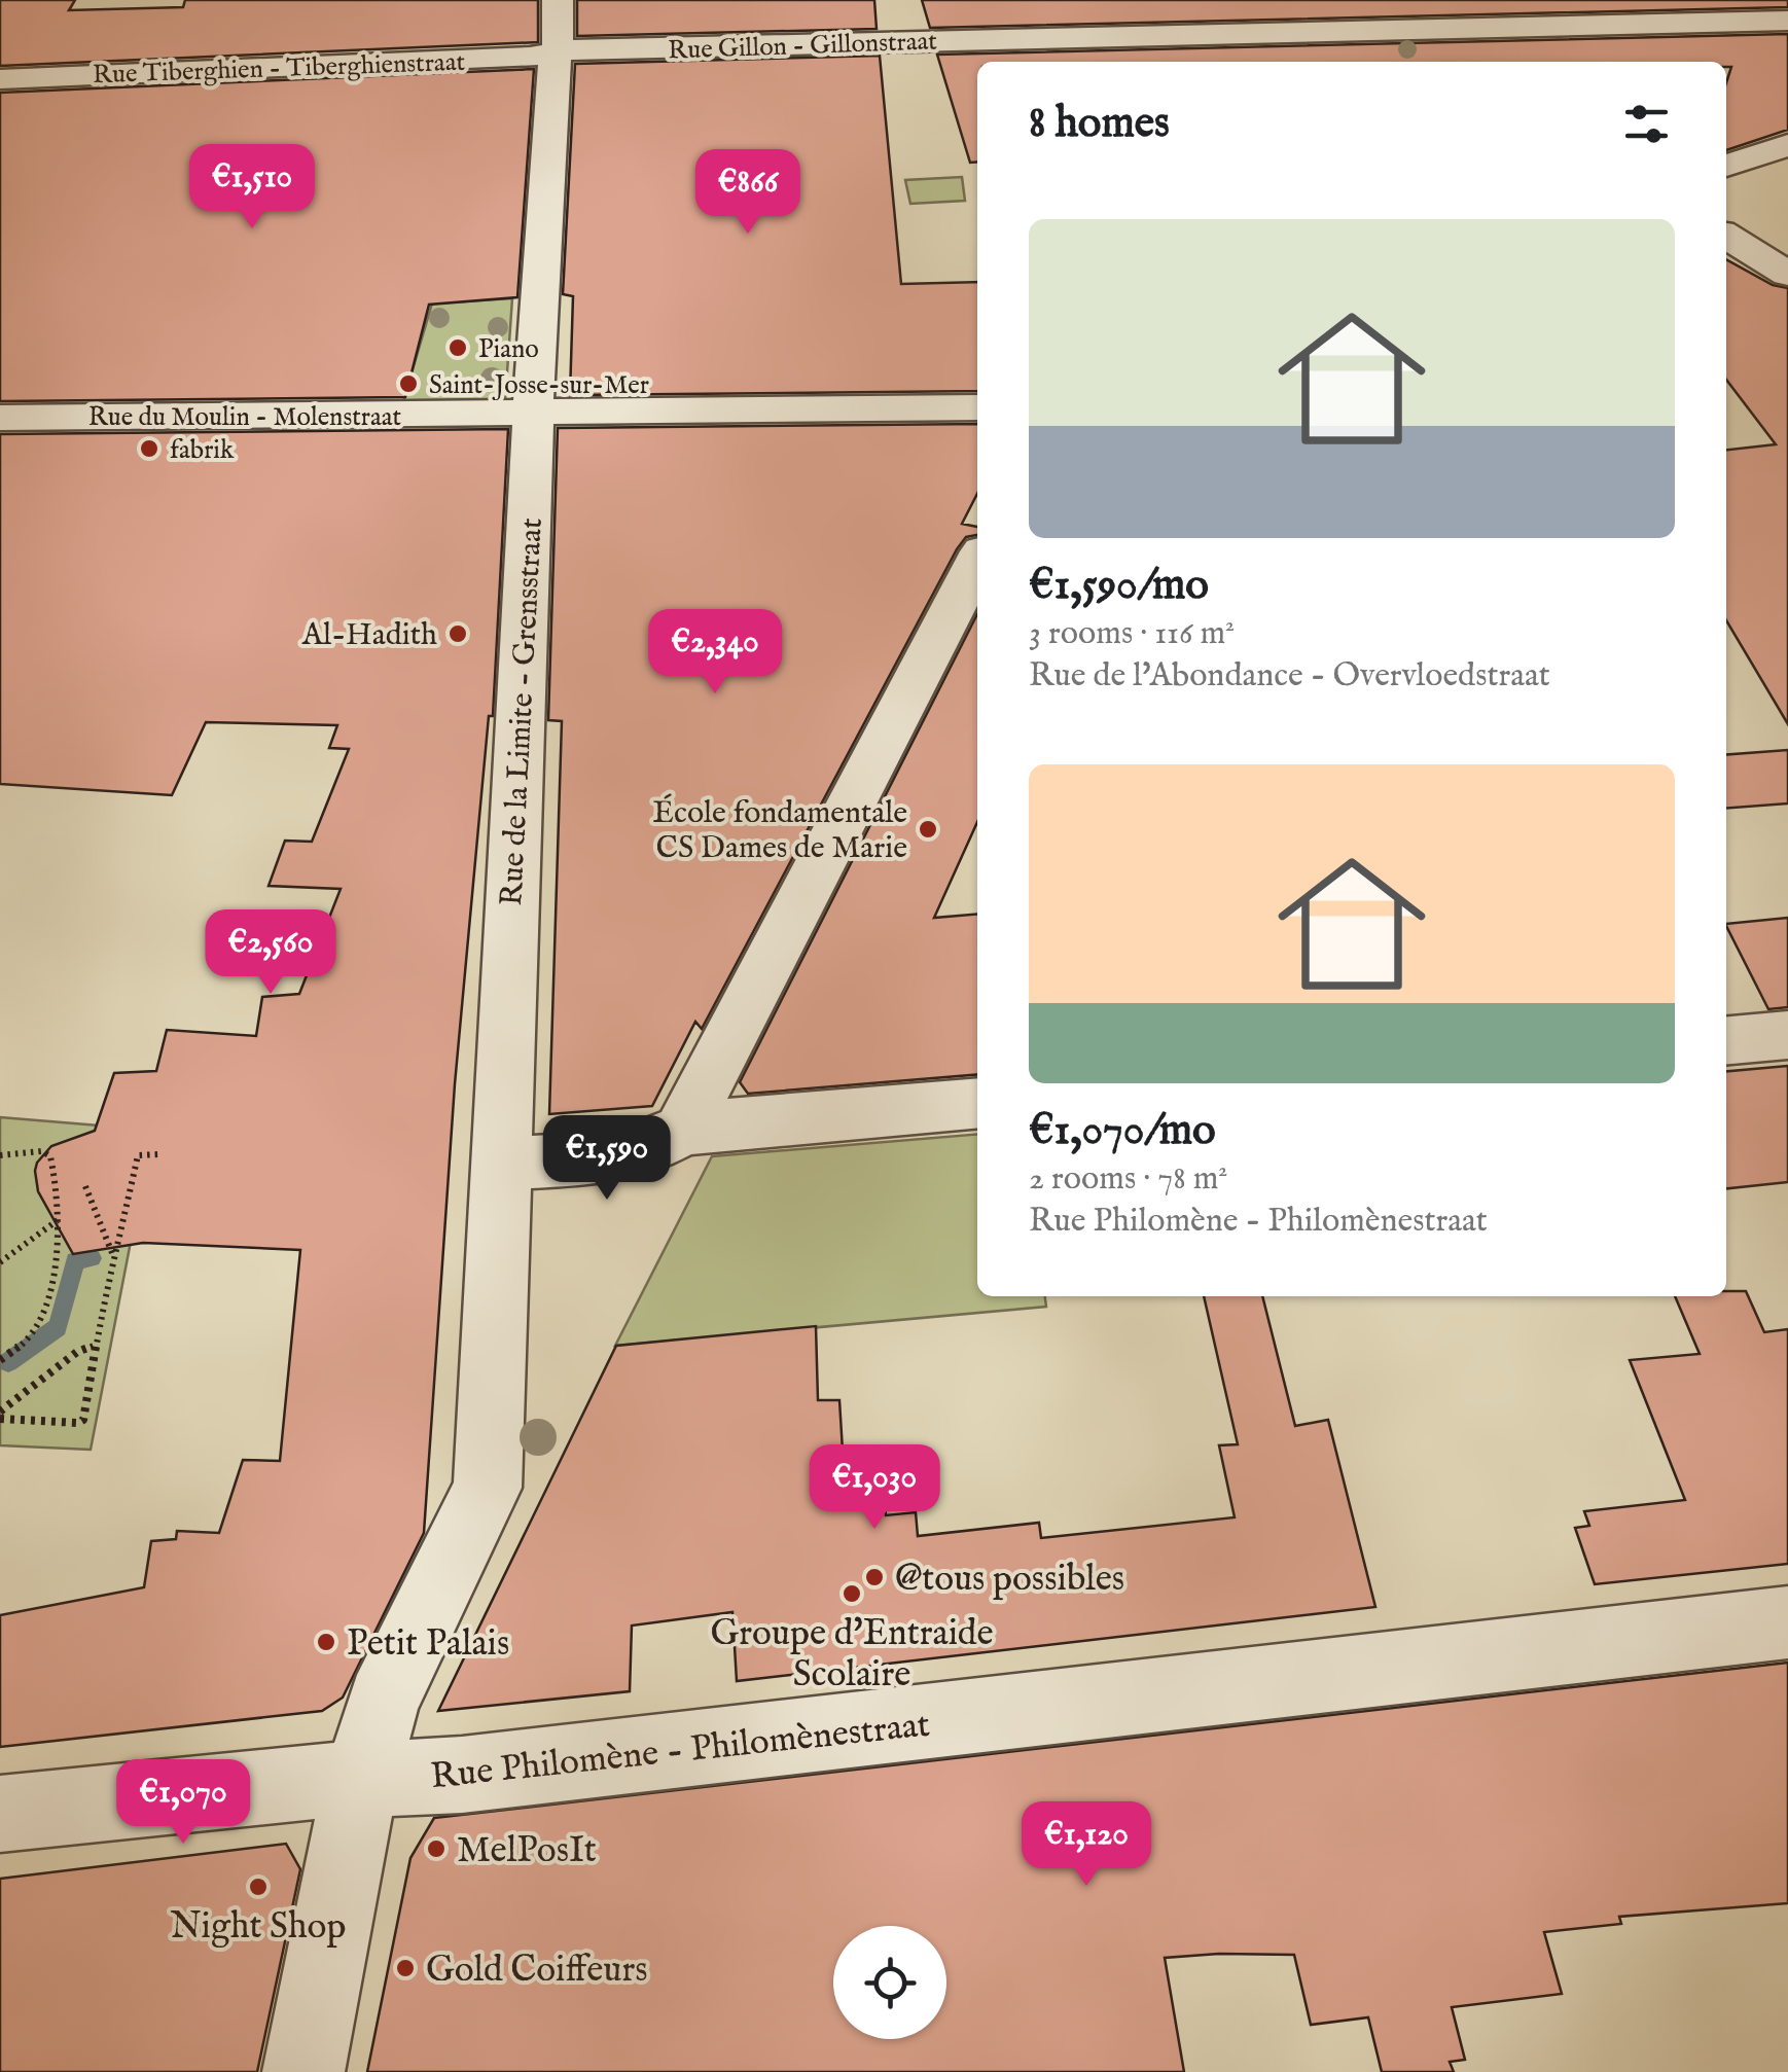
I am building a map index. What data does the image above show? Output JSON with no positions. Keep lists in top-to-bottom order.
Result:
{
  "streets": {
    "street": [
      "Rue Gillon - Gillonstraat",
      "Rue Tiberghien - Tiberghienstraat",
      "Rue du Moulin - Molenstraat",
      "Rue de la Limite - Grensstraat",
      "Rue Philomène - Philomènestraat"
    ]
  },
  "crossings": [
    ["Rue Gillon - Gillonstraat", "Rue Tiberghien - Tiberghienstraat"],
    ["Rue Gillon - Gillonstraat", "Rue de la Limite - Grensstraat"],
    ["Rue Tiberghien - Tiberghienstraat", "Rue de la Limite - Grensstraat"],
    ["Rue du Moulin - Molenstraat", "Rue de la Limite - Grensstraat"],
    ["Rue de la Limite - Grensstraat", "Rue Philomène - Philomènestraat"]
  ],
  "places": [
    "Piano",
    "Saint-Josse-sur-Mer",
    "fabrik",
    "Al-Hadith",
    "École fondamentale CS Dames de Marie",
    "@tous possibles",
    "Groupe d'Entraide Scolaire",
    "Petit Palais",
    "MelPosIt",
    "Night Shop",
    "Gold Coiffeurs"
  ],
  "page": {
    "heading": "8 homes",
    "price": [
      "€1,510",
      "€866",
      "€2,340",
      "€2,560",
      "€1,590",
      "€1,030",
      "€1,070",
      "€1,120"
    ],
    "list": [
      {
        "name": "€1,590/mo",
        "note": "3 rooms · 116 m² · Rue de l'Abondance - Overvloedstraat"
      },
      {
        "name": "€1,070/mo",
        "note": "2 rooms · 78 m² · Rue Philomène - Philomènestraat"
      }
    ]
  }
}
